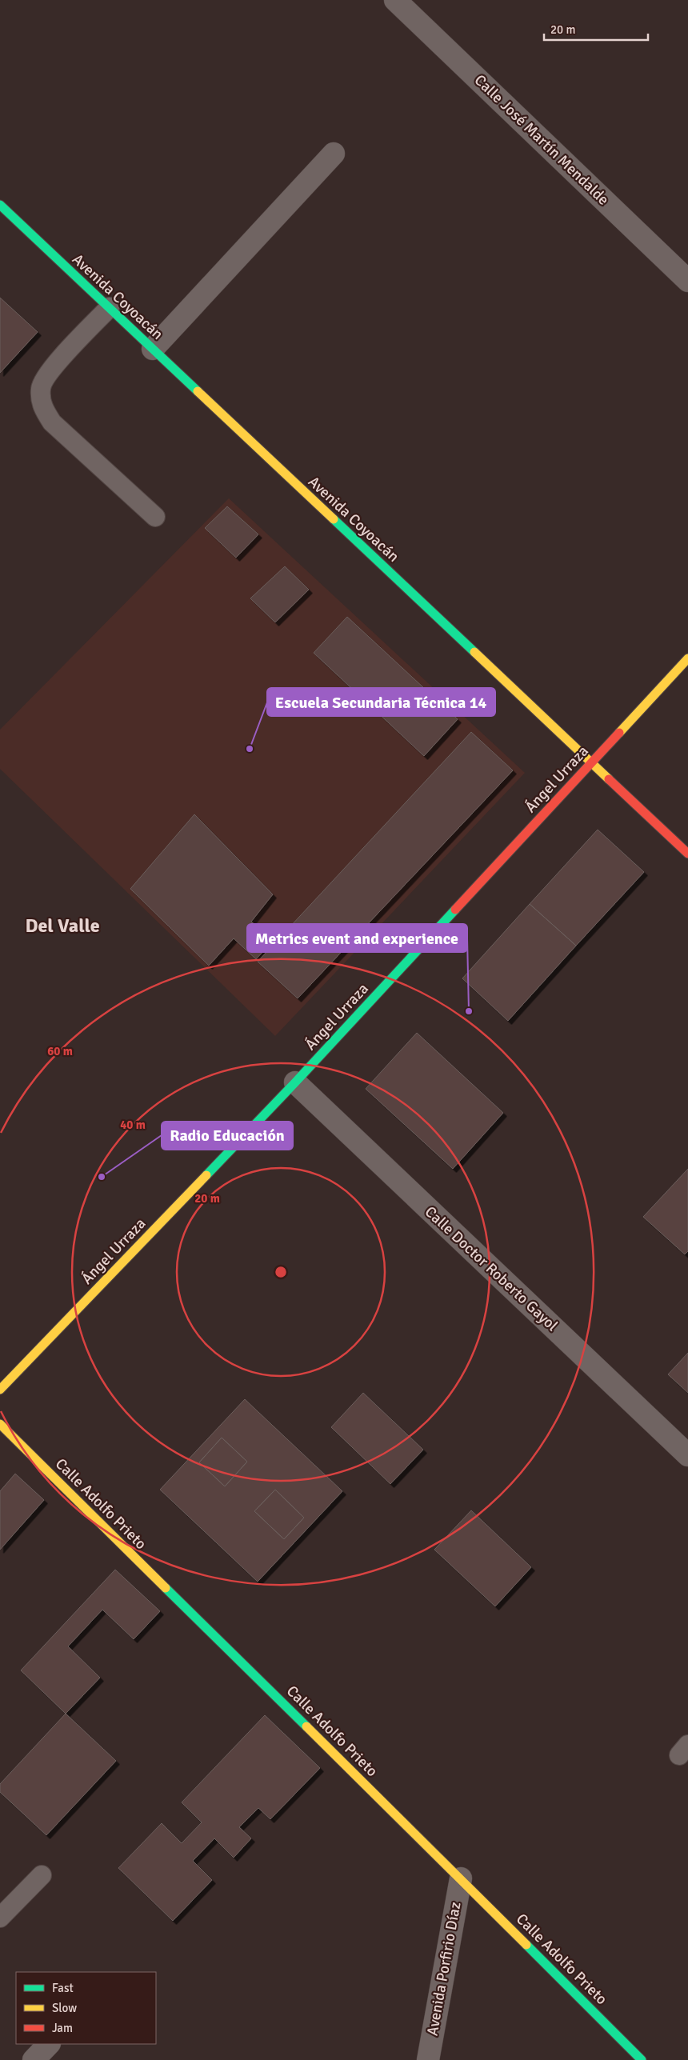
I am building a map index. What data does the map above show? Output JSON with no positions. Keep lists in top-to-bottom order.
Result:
{
  "streets": {
    "main road": ["Avenida Coyoacán", "Ángel Urraza", "Calle Adolfo Prieto"],
    "street": ["Calle José Martín Mendalde", "Calle Doctor Roberto Gayol", "Avenida Porfirio Díaz"]
  },
  "crossings": [
    ["Avenida Coyoacán", "Ángel Urraza"],
    ["Ángel Urraza", "Calle Doctor Roberto Gayol"],
    ["Calle Adolfo Prieto", "Avenida Porfirio Díaz"]
  ],
  "districts": ["Del Valle"],
  "places": ["Escuela Secundaria Técnica 14", "Metrics event and experience", "Radio Educación"],
  "legend": ["Fast", "Slow", "Jam"],
  "scale_bar": "20 m",
  "rings": ["60 m", "40 m", "20 m"]
}
